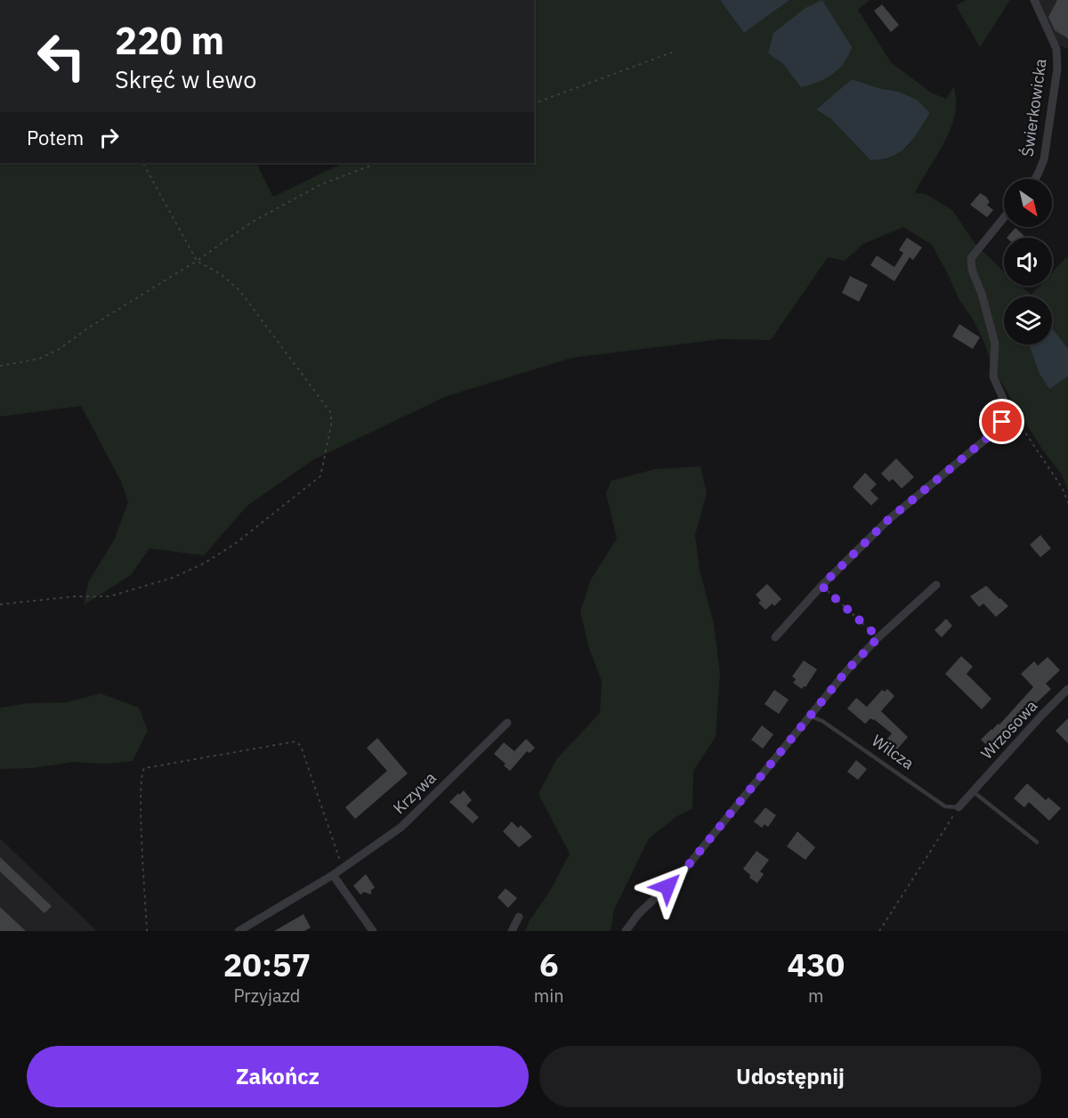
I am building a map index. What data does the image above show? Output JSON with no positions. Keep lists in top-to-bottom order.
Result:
{
  "streets": {
    "street": ["Świerkowicka", "Wrzosowa", "Krzywa"],
    "lane": ["Wilcza"]
  },
  "crossings": [
    ["Wrzosowa", "Wilcza"]
  ],
  "north": "bottom right",
  "page": {
    "turn": ["220 m", "Skręć w lewo"],
    "then": "Potem",
    "eta": [
      "20:57",
      "Przyjazd",
      "6",
      "min",
      "430",
      "m"
    ],
    "buttons": ["Zakończ", "Udostępnij"]
  }
}
